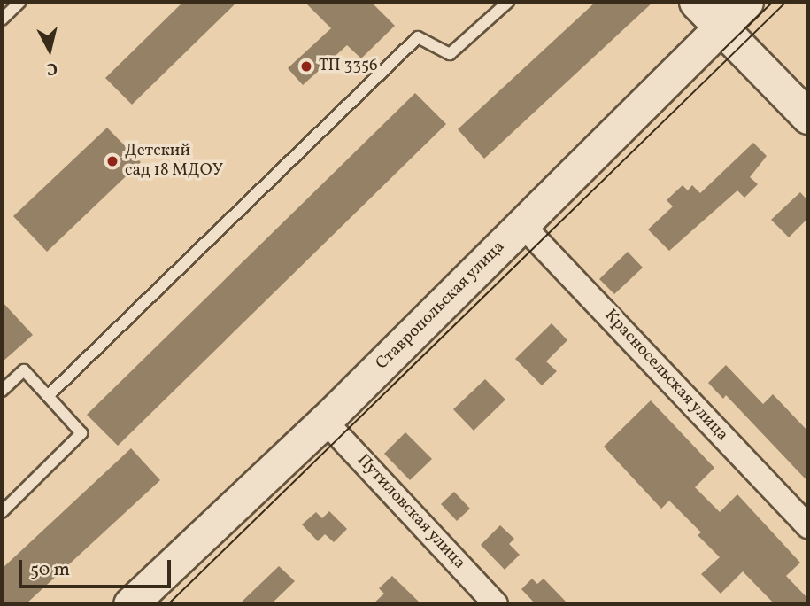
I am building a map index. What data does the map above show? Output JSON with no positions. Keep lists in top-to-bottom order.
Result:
{
  "streets": {
    "street": ["Ставропольская улица", "Красносельская улица", "Путиловская улица"]
  },
  "crossings": [
    ["Ставропольская улица", "Красносельская улица"],
    ["Ставропольская улица", "Путиловская улица"]
  ],
  "places": ["ТП 3356", "Детский сад 18 МДОУ"],
  "scale_bar": "50 m",
  "north": "bottom"
}
